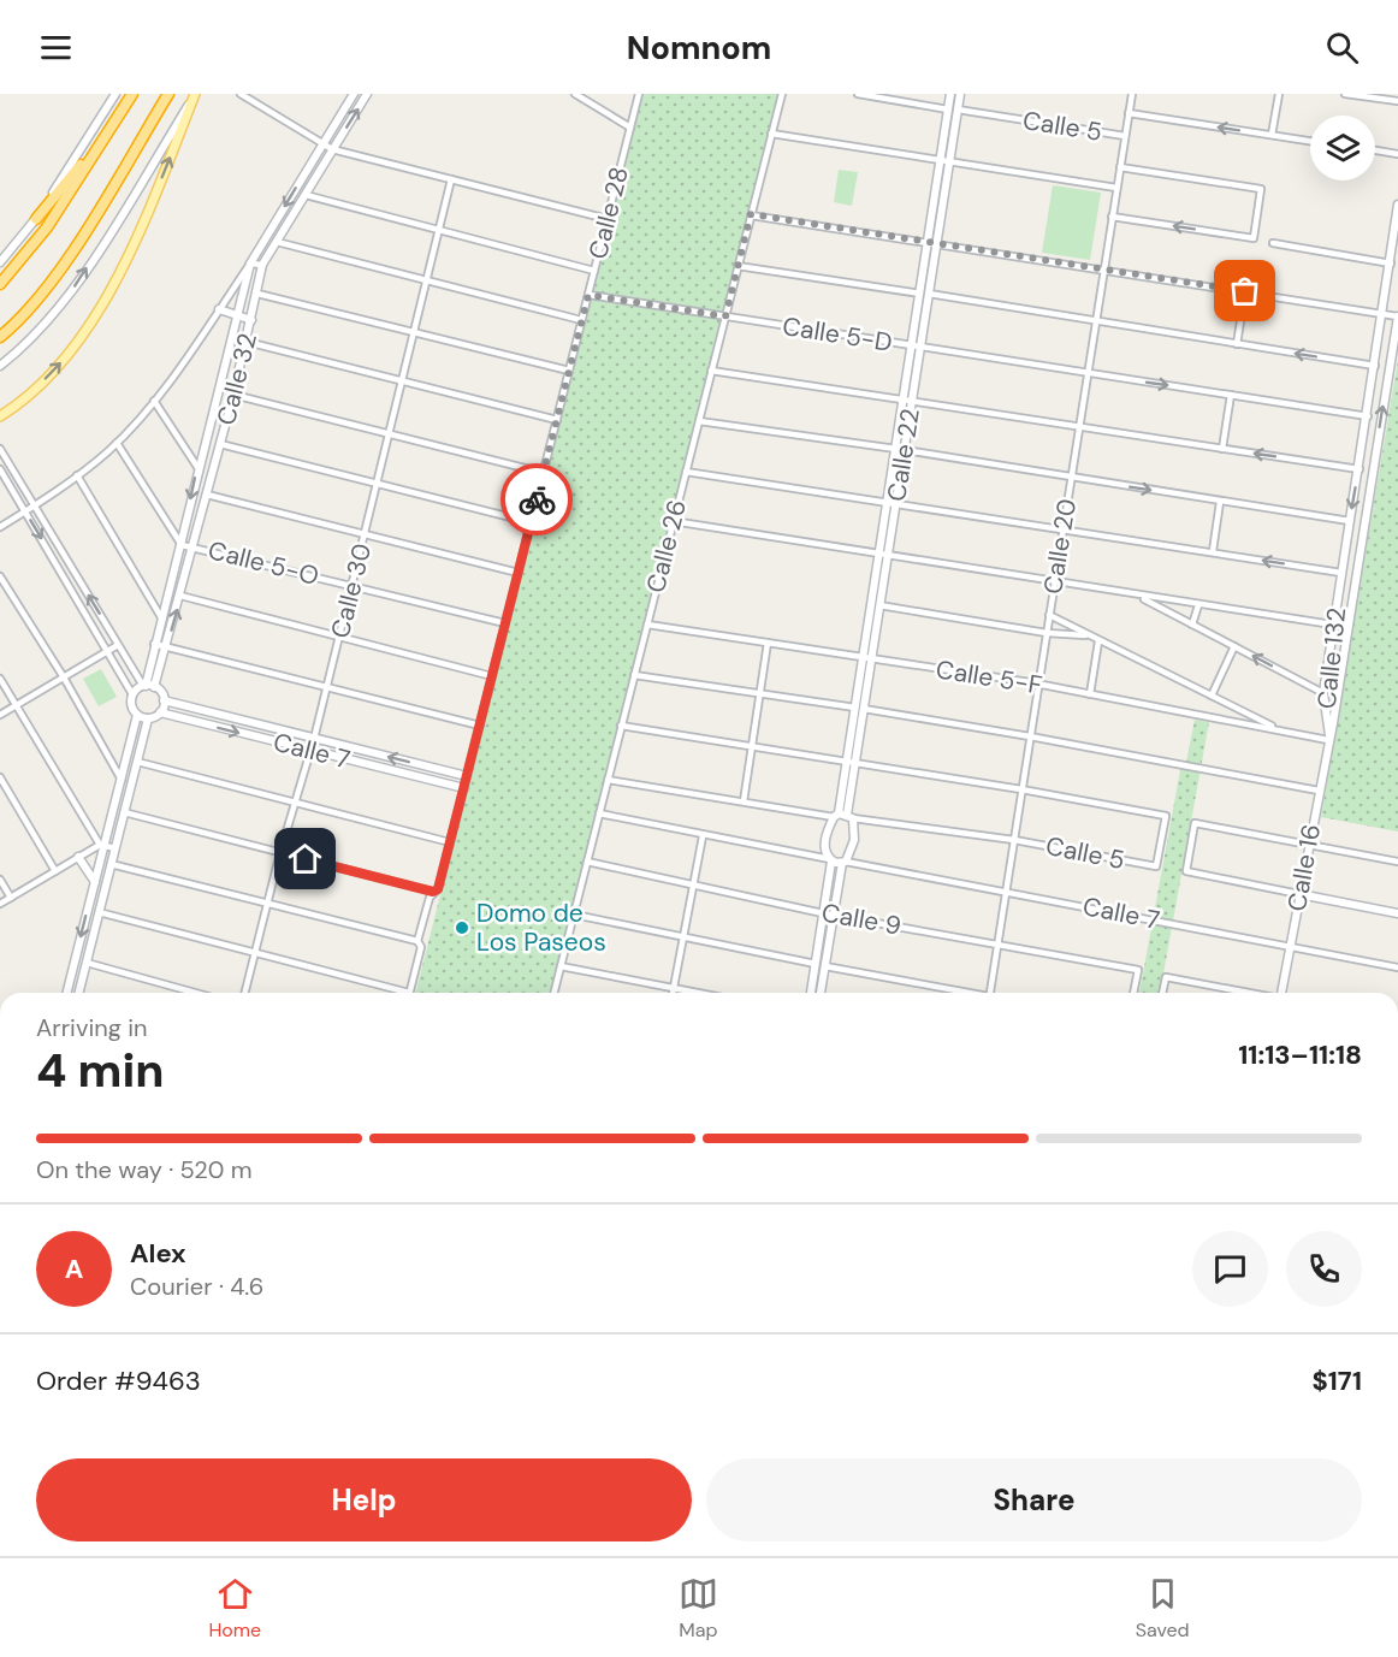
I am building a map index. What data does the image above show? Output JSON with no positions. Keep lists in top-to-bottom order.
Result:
{
  "streets": {
    "street": [
      "Calle 5",
      "Calle 28",
      "Calle 5-D",
      "Calle 32",
      "Calle 22",
      "Calle 26",
      "Calle 20",
      "Calle 5-O",
      "Calle 30",
      "Calle 132",
      "Calle 5-F",
      "Calle 7",
      "Calle 16",
      "Calle 9"
    ]
  },
  "crossings": [
    ["Calle 5", "Calle 22"],
    ["Calle 5", "Calle 26"],
    ["Calle 5", "Calle 20"],
    ["Calle 28", "Calle 5-D"],
    ["Calle 28", "Calle 5-O"],
    ["Calle 28", "Calle 7"],
    ["Calle 5-D", "Calle 22"],
    ["Calle 5-D", "Calle 26"],
    ["Calle 5-D", "Calle 20"],
    ["Calle 5-D", "Calle 132"],
    ["Calle 32", "Calle 5-O"],
    ["Calle 32", "Calle 7"],
    ["Calle 22", "Calle 5-F"],
    ["Calle 26", "Calle 5-F"],
    ["Calle 26", "Calle 9"],
    ["Calle 20", "Calle 5-F"],
    ["Calle 20", "Calle 7"],
    ["Calle 20", "Calle 9"],
    ["Calle 5-O", "Calle 30"],
    ["Calle 30", "Calle 7"],
    ["Calle 132", "Calle 5-F"],
    ["Calle 132", "Calle 16"],
    ["Calle 5-F", "Calle 16"],
    ["Calle 7", "Calle 16"]
  ],
  "places": ["Domo de Los Paseos"],
  "page": {
    "header": "Nomnom",
    "heading": ["4 min", "Arriving in", "11:13–11:18"],
    "panel": [
      "Alex",
      "Courier · 4.6",
      "Order #9463",
      "$171"
    ],
    "bar": "On the way · 520 m",
    "round": "A",
    "buttons": ["Help", "Share"],
    "tabs": ["Home", "Map", "Saved"]
  }
}
